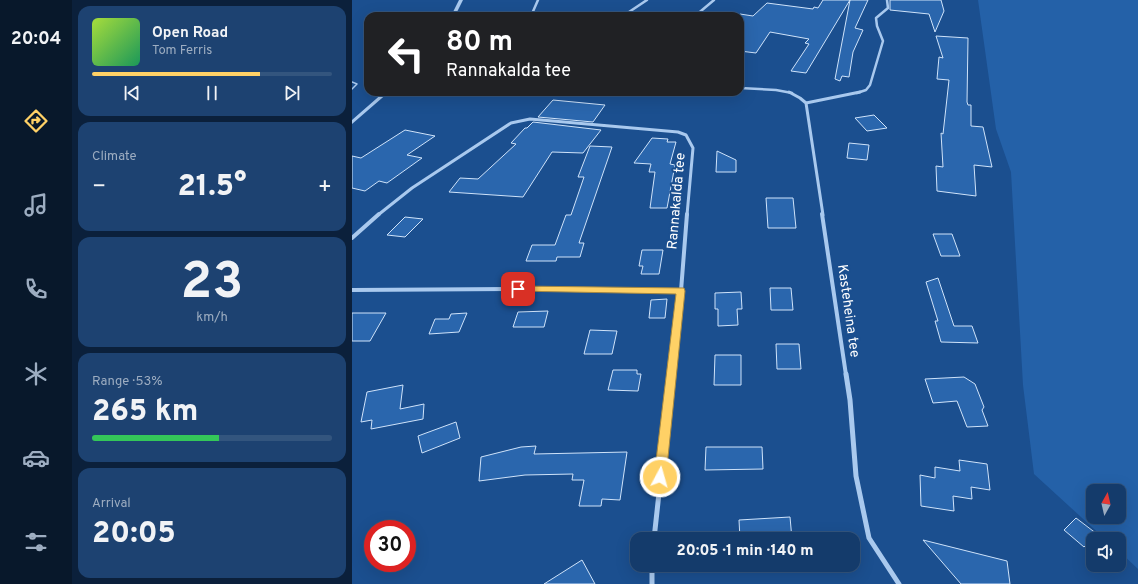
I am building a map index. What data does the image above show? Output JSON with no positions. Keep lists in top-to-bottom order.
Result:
{
  "streets": {
    "street": ["Rannakalda tee", "Kasteheina tee"]
  },
  "north": "top",
  "page": {
    "tabs": "20:04",
    "turn": ["80 m", "Rannakalda tee"],
    "song": ["Open Road", "Tom Ferris"],
    "tile": [
      "Climate",
      ["23", "km/h"],
      ["Range · 53%", "265 km"],
      ["Arrival", "20:05"]
    ],
    "heat": ["−", "21.5°", "+"],
    "limit": "30",
    "trip": "20:05 · 1 min · 140 m"
  }
}
